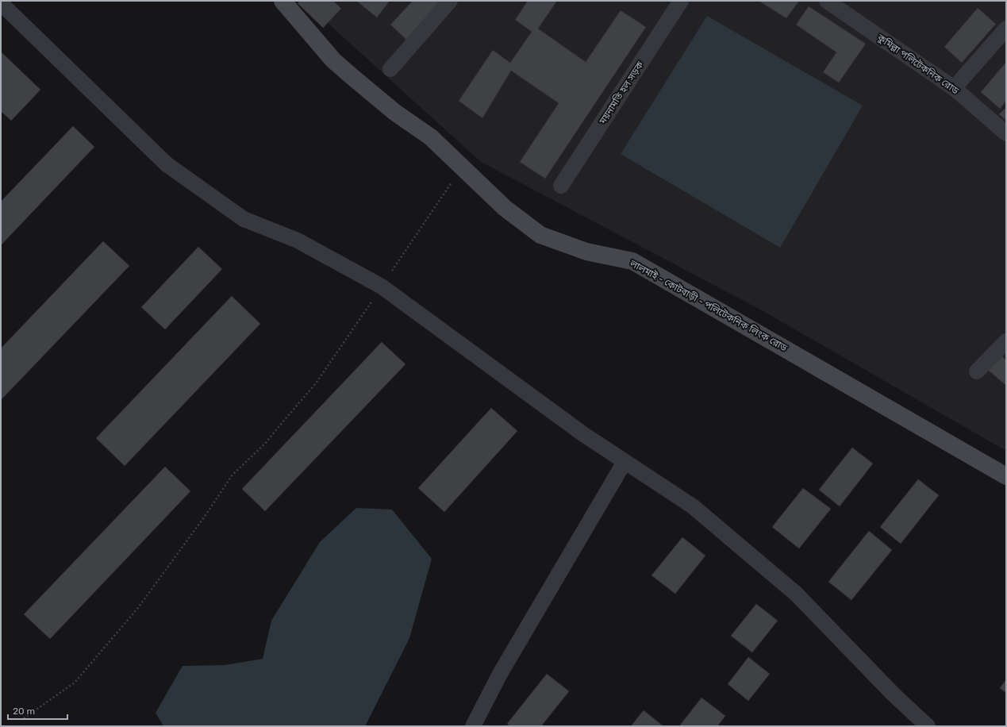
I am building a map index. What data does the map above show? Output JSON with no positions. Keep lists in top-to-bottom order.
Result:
{
  "streets": {
    "main road": ["লালমাই - কোটবাড়ী - পলিটেকনিক লিংক রোড"],
    "street": ["কুমিল্লা পলিটেকনিক রোড", "ময়নামতি হল সড়ক"]
  },
  "scale_bar": "20 m"
}
